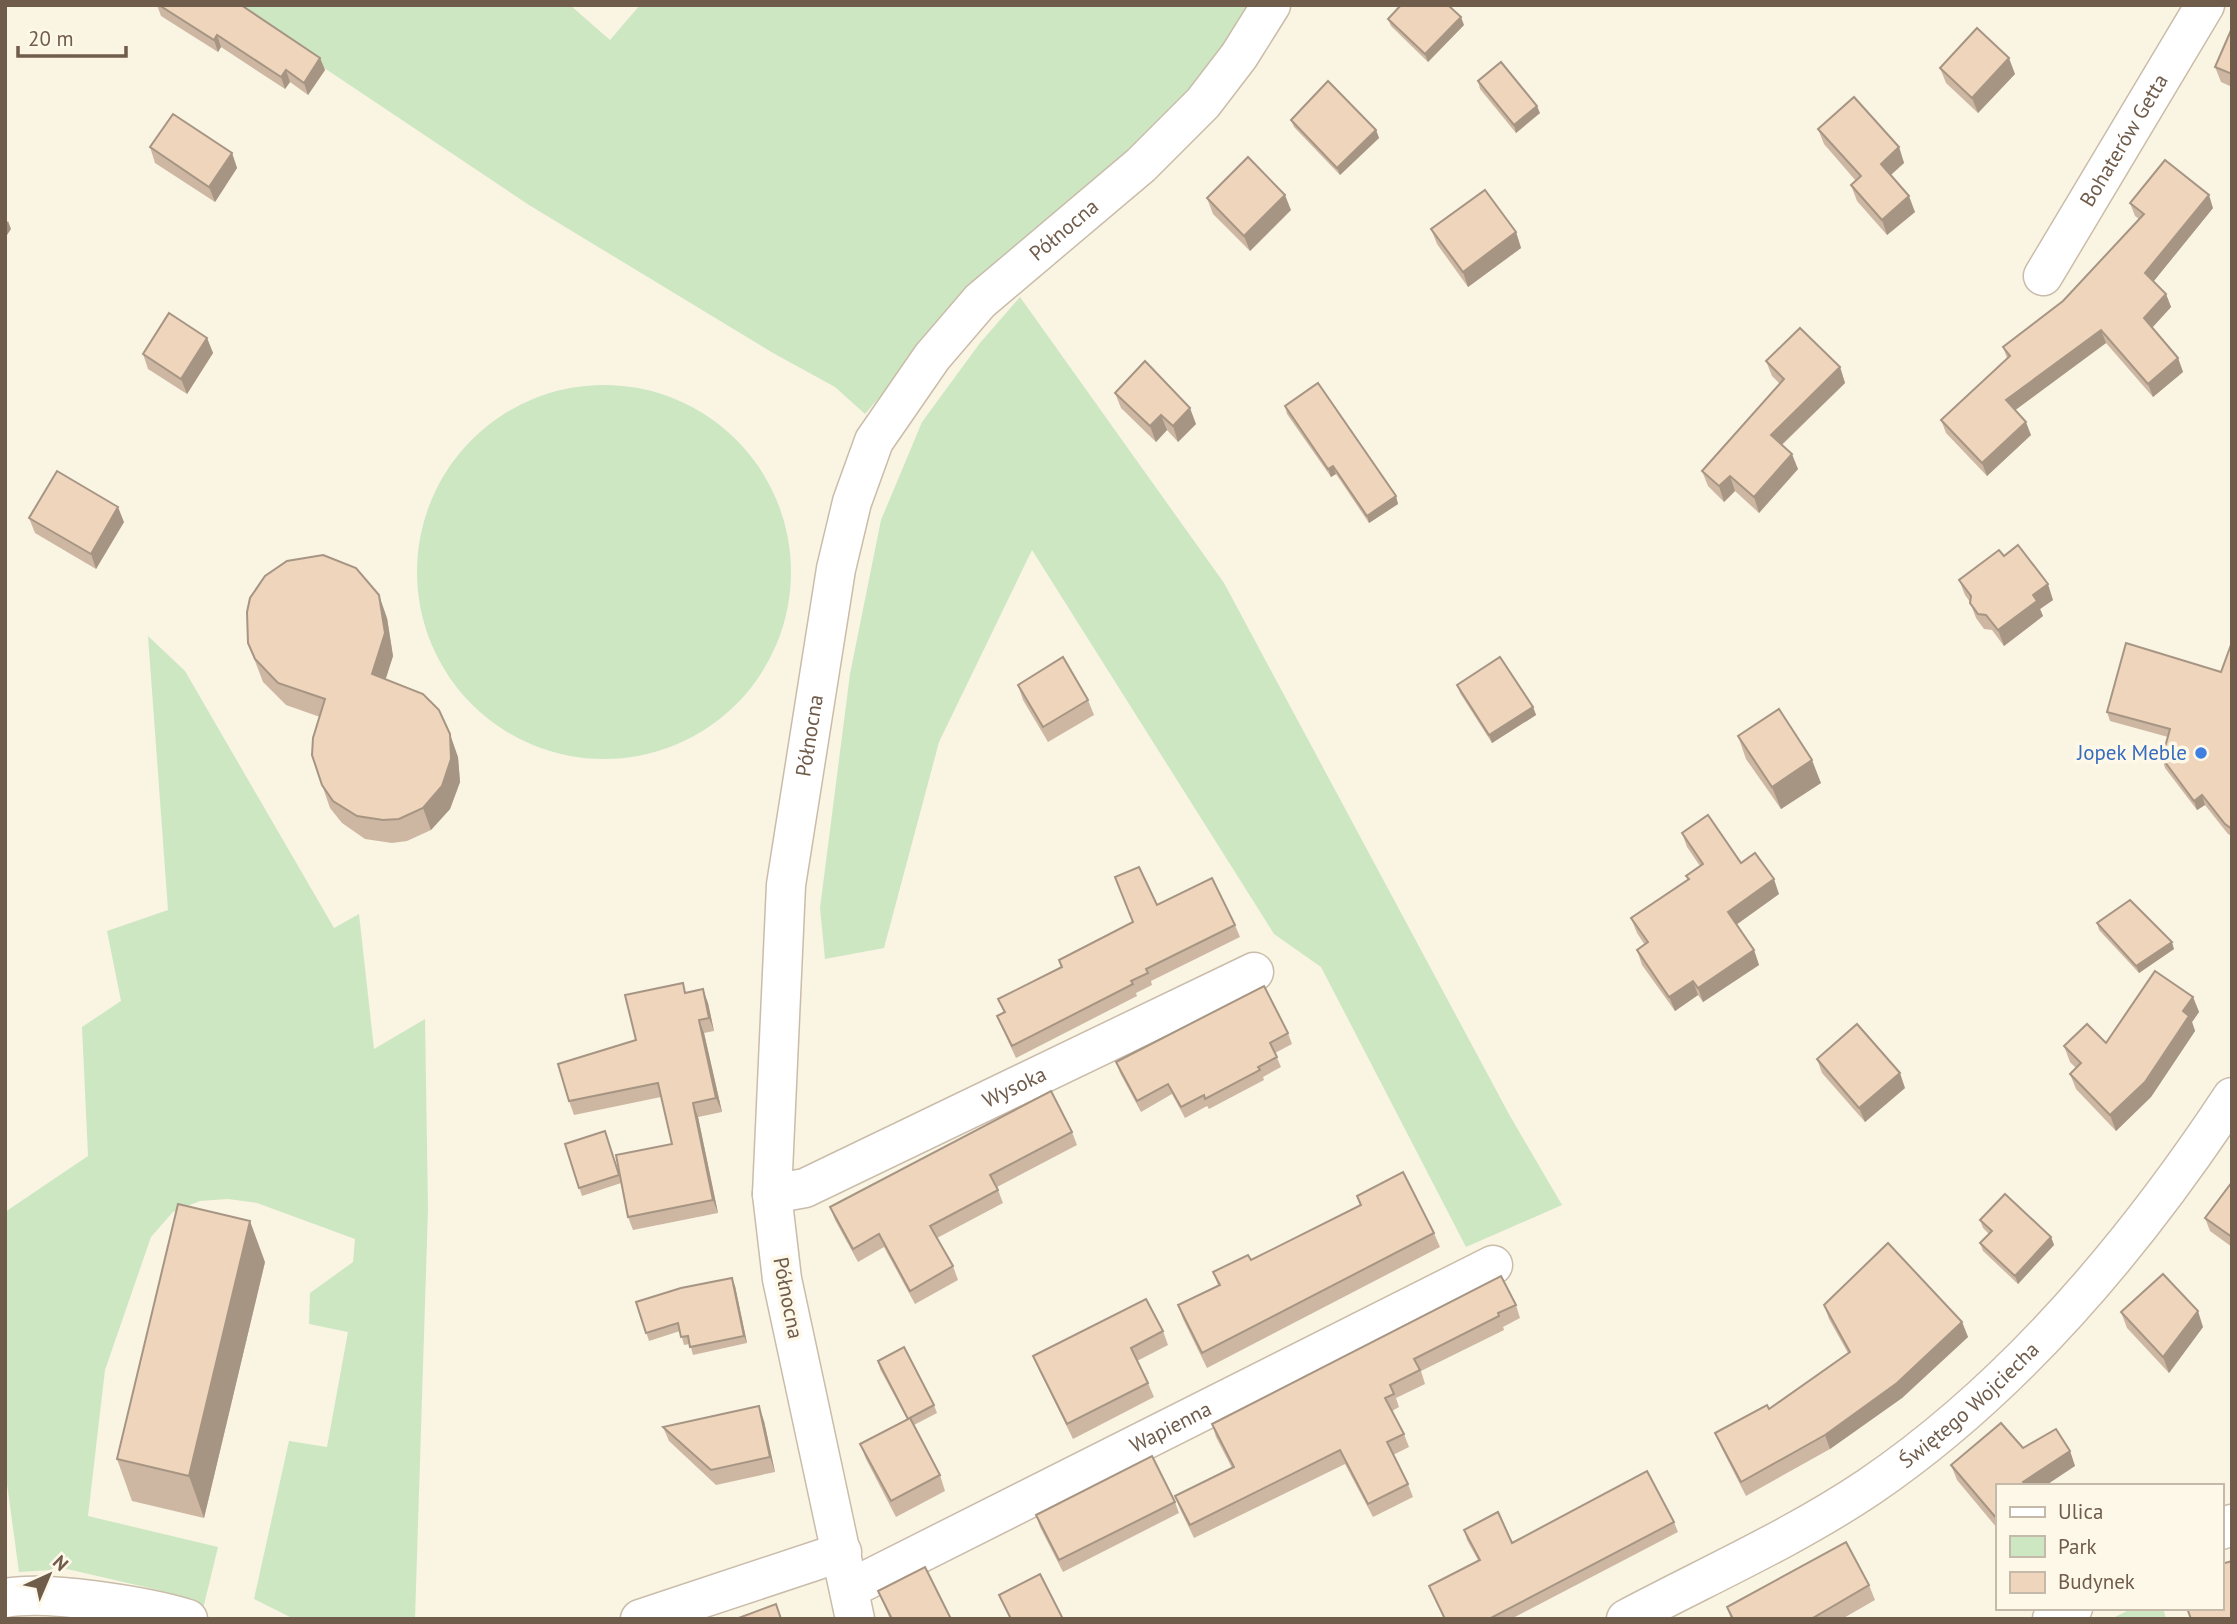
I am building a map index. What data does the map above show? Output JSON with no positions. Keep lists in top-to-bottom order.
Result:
{
  "streets": {
    "street": [
      "Bohaterów Getta",
      "Północna",
      "Wysoka",
      "Świętego Wojciecha",
      "Wapienna"
    ]
  },
  "crossings": [
    ["Północna", "Wysoka"],
    ["Północna", "Wapienna"]
  ],
  "places": ["Jopek Meble"],
  "legend": ["Ulica", "Park", "Budynek"],
  "scale_bar": "20 m",
  "north": "top right"
}
